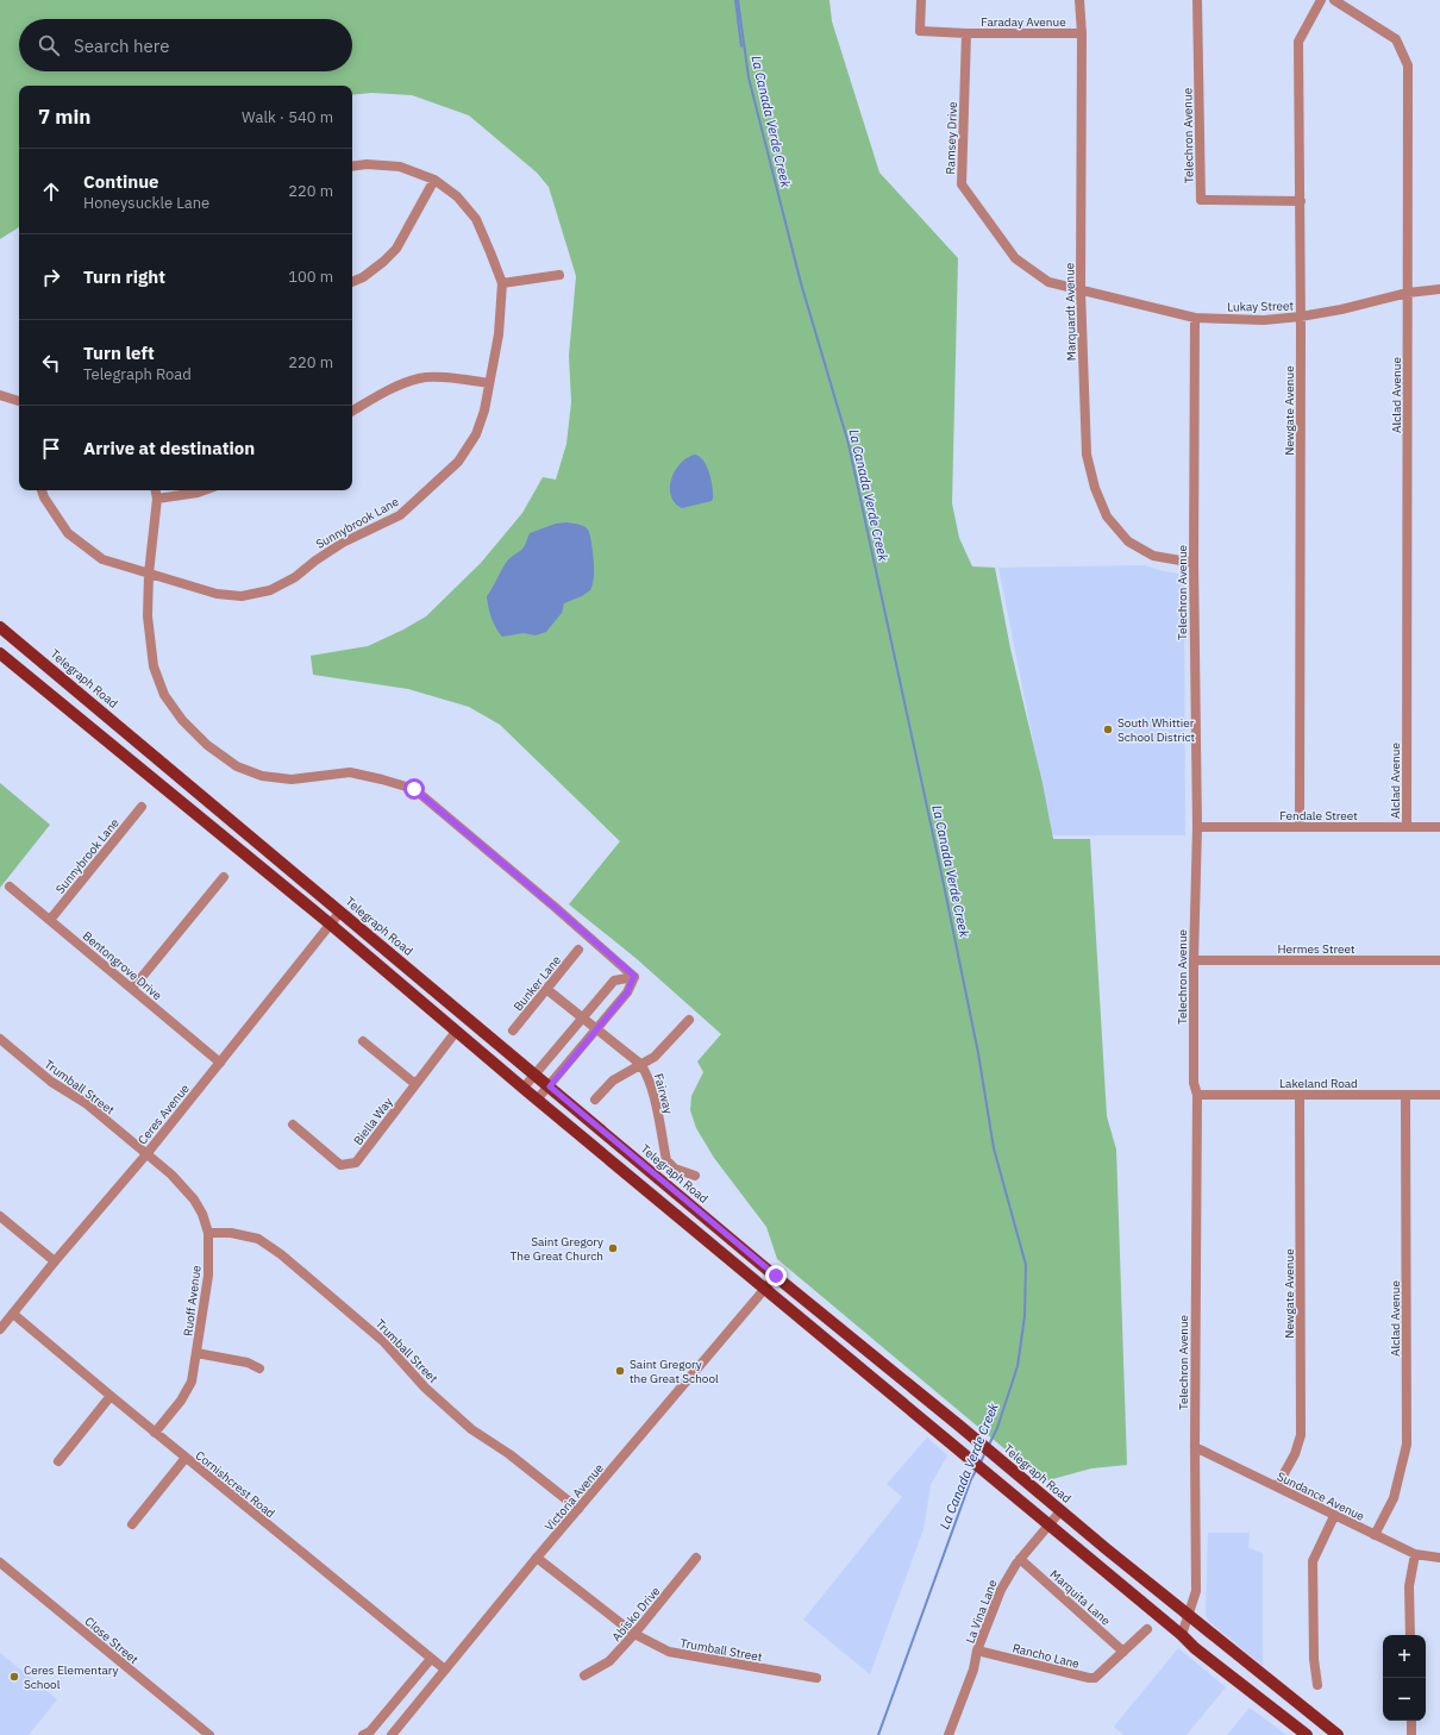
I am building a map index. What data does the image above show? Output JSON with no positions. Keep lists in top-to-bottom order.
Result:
{
  "streets": {
    "main road": ["Telegraph Road"],
    "street": [
      "Faraday Avenue",
      "Telechron Avenue",
      "Ramsey Drive",
      "Lukay Street",
      "Marquardt Avenue",
      "Alclad Avenue",
      "Newgate Avenue",
      "Sunnybrook Lane",
      "Fendale Street",
      "Hermes Street",
      "Bentongrove Drive",
      "Bunker Lane",
      "Lakeland Road",
      "Trumball Street",
      "Fairway",
      "Ceres Avenue",
      "Biella Way",
      "Ruoff Avenue",
      "Cornishcrest Road",
      "Sundance Avenue",
      "Victoria Avenue",
      "Marquita Lane",
      "La Vina Lane",
      "Abisko Drive",
      "Close Street",
      "Rancho Lane"
    ]
  },
  "crossings": [
    ["Faraday Avenue", "Ramsey Drive"],
    ["Faraday Avenue", "Marquardt Avenue"],
    ["Telechron Avenue", "Lukay Street"],
    ["Telechron Avenue", "Marquardt Avenue"],
    ["Telechron Avenue", "Newgate Avenue"],
    ["Telechron Avenue", "Telegraph Road"],
    ["Telechron Avenue", "Fendale Street"],
    ["Telechron Avenue", "Hermes Street"],
    ["Telechron Avenue", "Lakeland Road"],
    ["Telechron Avenue", "Sundance Avenue"],
    ["Ramsey Drive", "Lukay Street"],
    ["Ramsey Drive", "Marquardt Avenue"],
    ["Lukay Street", "Marquardt Avenue"],
    ["Lukay Street", "Alclad Avenue"],
    ["Lukay Street", "Newgate Avenue"],
    ["Alclad Avenue", "Fendale Street"],
    ["Alclad Avenue", "Lakeland Road"],
    ["Alclad Avenue", "Sundance Avenue"],
    ["Newgate Avenue", "Fendale Street"],
    ["Newgate Avenue", "Lakeland Road"],
    ["Newgate Avenue", "Sundance Avenue"],
    ["Sunnybrook Lane", "Bentongrove Drive"],
    ["Telegraph Road", "Ceres Avenue"],
    ["Telegraph Road", "Victoria Avenue"],
    ["Telegraph Road", "La Vina Lane"],
    ["Bentongrove Drive", "Ceres Avenue"],
    ["Bunker Lane", "Fairway"],
    ["Trumball Street", "Ceres Avenue"],
    ["Trumball Street", "Ruoff Avenue"],
    ["Trumball Street", "Victoria Avenue"],
    ["Trumball Street", "Abisko Drive"],
    ["Ceres Avenue", "Ruoff Avenue"],
    ["Ceres Avenue", "Cornishcrest Road"],
    ["Ruoff Avenue", "Cornishcrest Road"],
    ["Cornishcrest Road", "Victoria Avenue"],
    ["Marquita Lane", "La Vina Lane"],
    ["Marquita Lane", "Rancho Lane"],
    ["La Vina Lane", "Rancho Lane"]
  ],
  "water": ["La Canada Verde Creek"],
  "places": [
    "South Whittier School District",
    "Saint Gregory The Great Church",
    "Saint Gregory the Great School",
    "Ceres Elementary School"
  ],
  "page": {
    "search": "Search here",
    "heading": ["7 min", "Walk · 540 m"],
    "list": [
      ["Continue", "Honeysuckle Lane", "220 m"],
      ["Turn right", "100 m"],
      ["Turn left", "Telegraph Road", "220 m"],
      "Arrive at destination"
    ],
    "map_buttons": ["+", "−"]
  }
}
